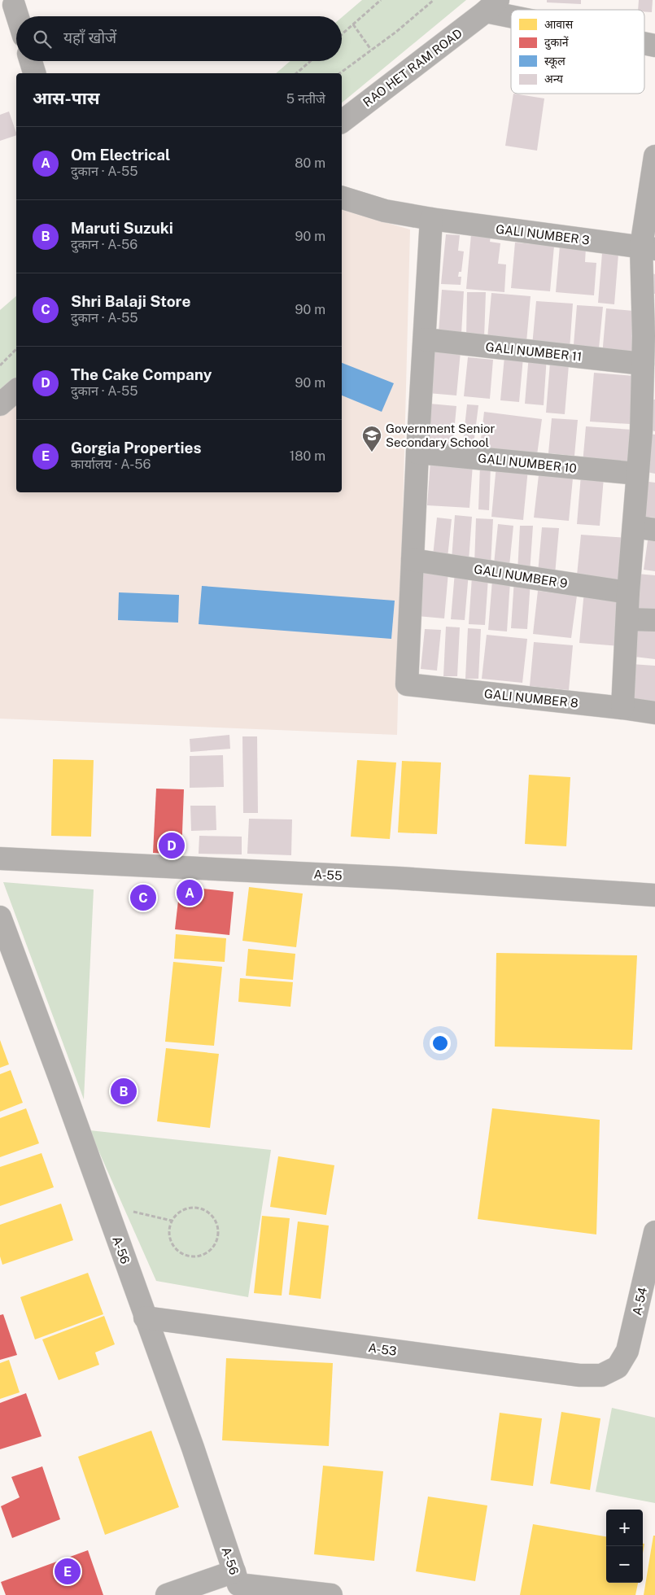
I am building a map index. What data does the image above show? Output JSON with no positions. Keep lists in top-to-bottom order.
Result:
{
  "streets": {
    "street": [
      "RAO HET RAM ROAD",
      "GALI NUMBER 3",
      "GALI NUMBER 11",
      "GALI NUMBER 10",
      "GALI NUMBER 9",
      "GALI NUMBER 8",
      "A-55",
      "A-56",
      "A-54",
      "A-53"
    ]
  },
  "crossings": [
    ["GALI NUMBER 9", "GALI NUMBER 8"],
    ["A-56", "A-53"],
    ["A-54", "A-53"]
  ],
  "places": {
    "school or university": ["Government Senior Secondary School"]
  },
  "legend": [
    "आवास",
    "दुकानें",
    "स्कूल",
    "अन्य"
  ],
  "page": {
    "search": "यहाँ खोजें",
    "heading": ["आस-पास", "5 नतीजे"],
    "list": [
      {
        "mark": "A",
        "name": "Om Electrical",
        "note": "दुकान · A-55",
        "value": "80 m"
      },
      {
        "mark": "B",
        "name": "Maruti Suzuki",
        "note": "दुकान · A-56",
        "value": "90 m"
      },
      {
        "mark": "C",
        "name": "Shri Balaji Store",
        "note": "दुकान · A-55",
        "value": "90 m"
      },
      {
        "mark": "D",
        "name": "The Cake Company",
        "note": "दुकान · A-55",
        "value": "90 m"
      },
      {
        "mark": "E",
        "name": "Gorgia Properties",
        "note": "कार्यालय · A-56",
        "value": "180 m"
      }
    ],
    "pins": [
      "D",
      "A",
      "C",
      "B",
      "E"
    ],
    "map_buttons": ["+", "−"]
  }
}
